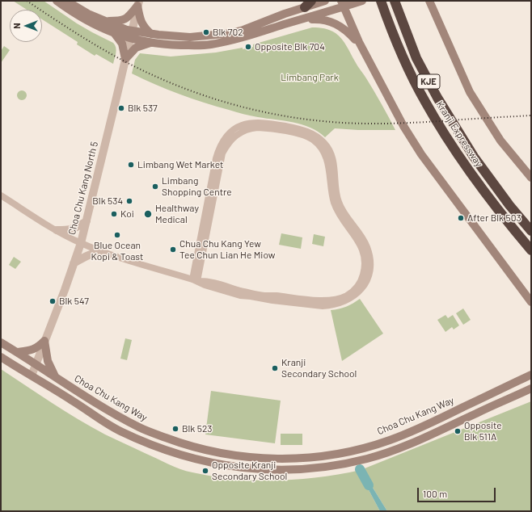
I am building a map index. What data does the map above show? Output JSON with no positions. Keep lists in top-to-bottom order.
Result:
{
  "streets": {
    "highway": ["KJE", "Kranji Expressway"],
    "main road": ["Choa Chu Kang Way"],
    "street": ["Choa Chu Kang North 5"]
  },
  "crossings": [
    ["Choa Chu Kang North 5", "Choa Chu Kang Way"]
  ],
  "parks": ["Limbang Park"],
  "places": [
    "Blk 702",
    "Opposite Blk 704",
    "Blk 537",
    "Limbang Wet Market",
    "Limbang Shopping Centre",
    "Blk 534",
    "Koi",
    "Healthway Medical",
    "After Blk 503",
    "Blue Ocean Kopi & Toast",
    "Chua Chu Kang Yew Tee Chun Lian He Miow",
    "Blk 547",
    "Kranji Secondary School",
    "Blk 523",
    "Opposite Blk 511A",
    "Opposite Kranji Secondary School"
  ],
  "scale_bar": "100 m",
  "north": "left"
}
